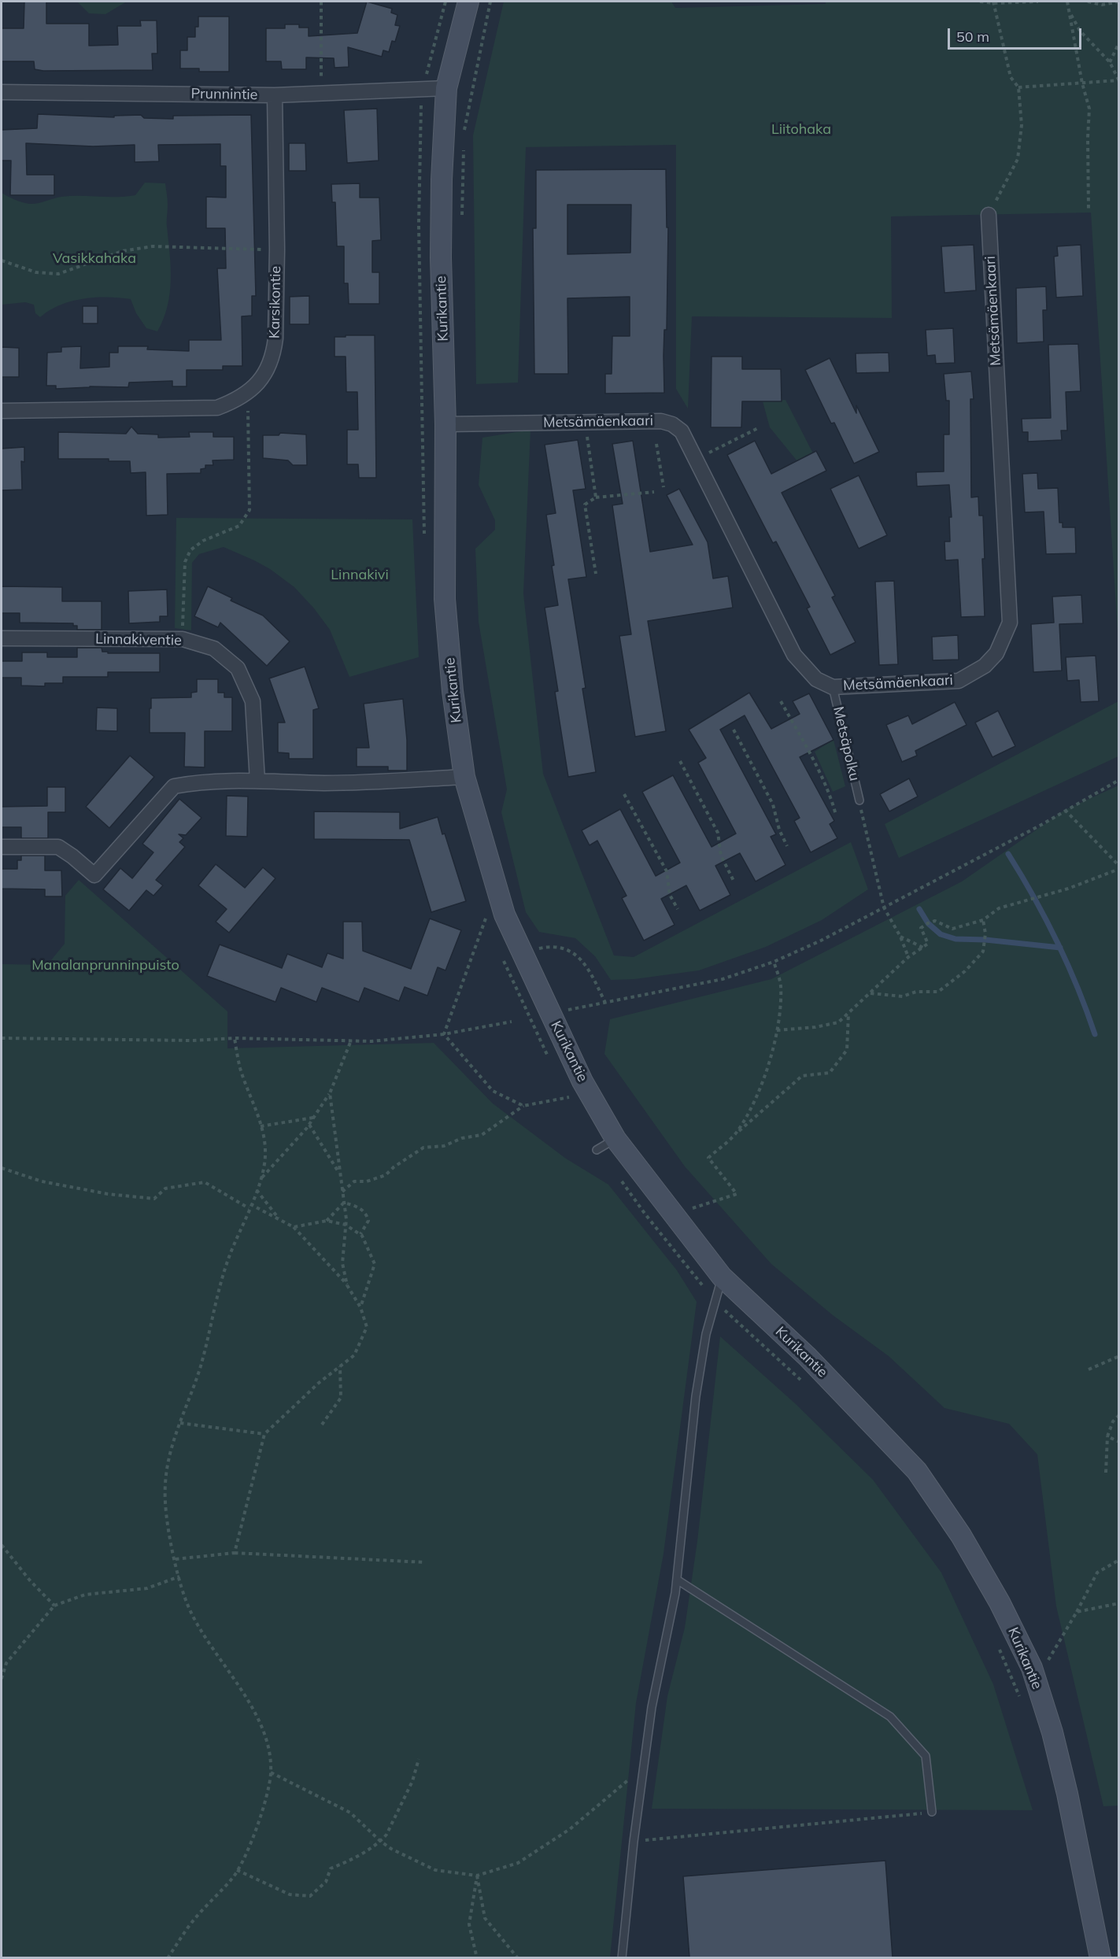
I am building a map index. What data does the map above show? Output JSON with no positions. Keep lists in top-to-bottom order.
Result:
{
  "streets": {
    "main road": ["Kurikantie"],
    "street": [
      "Prunnintie",
      "Karsikontie",
      "Metsämäenkaari",
      "Linnakiventie"
    ],
    "lane": ["Metsäpolku"]
  },
  "crossings": [
    ["Prunnintie", "Karsikontie"],
    ["Prunnintie", "Kurikantie"],
    ["Kurikantie", "Metsämäenkaari"],
    ["Metsämäenkaari", "Metsäpolku"]
  ],
  "parks": [
    "Liitohaka",
    "Vasikkahaka",
    "Linnakivi",
    "Manalanprunninpuisto"
  ],
  "scale_bar": "50 m"
}
